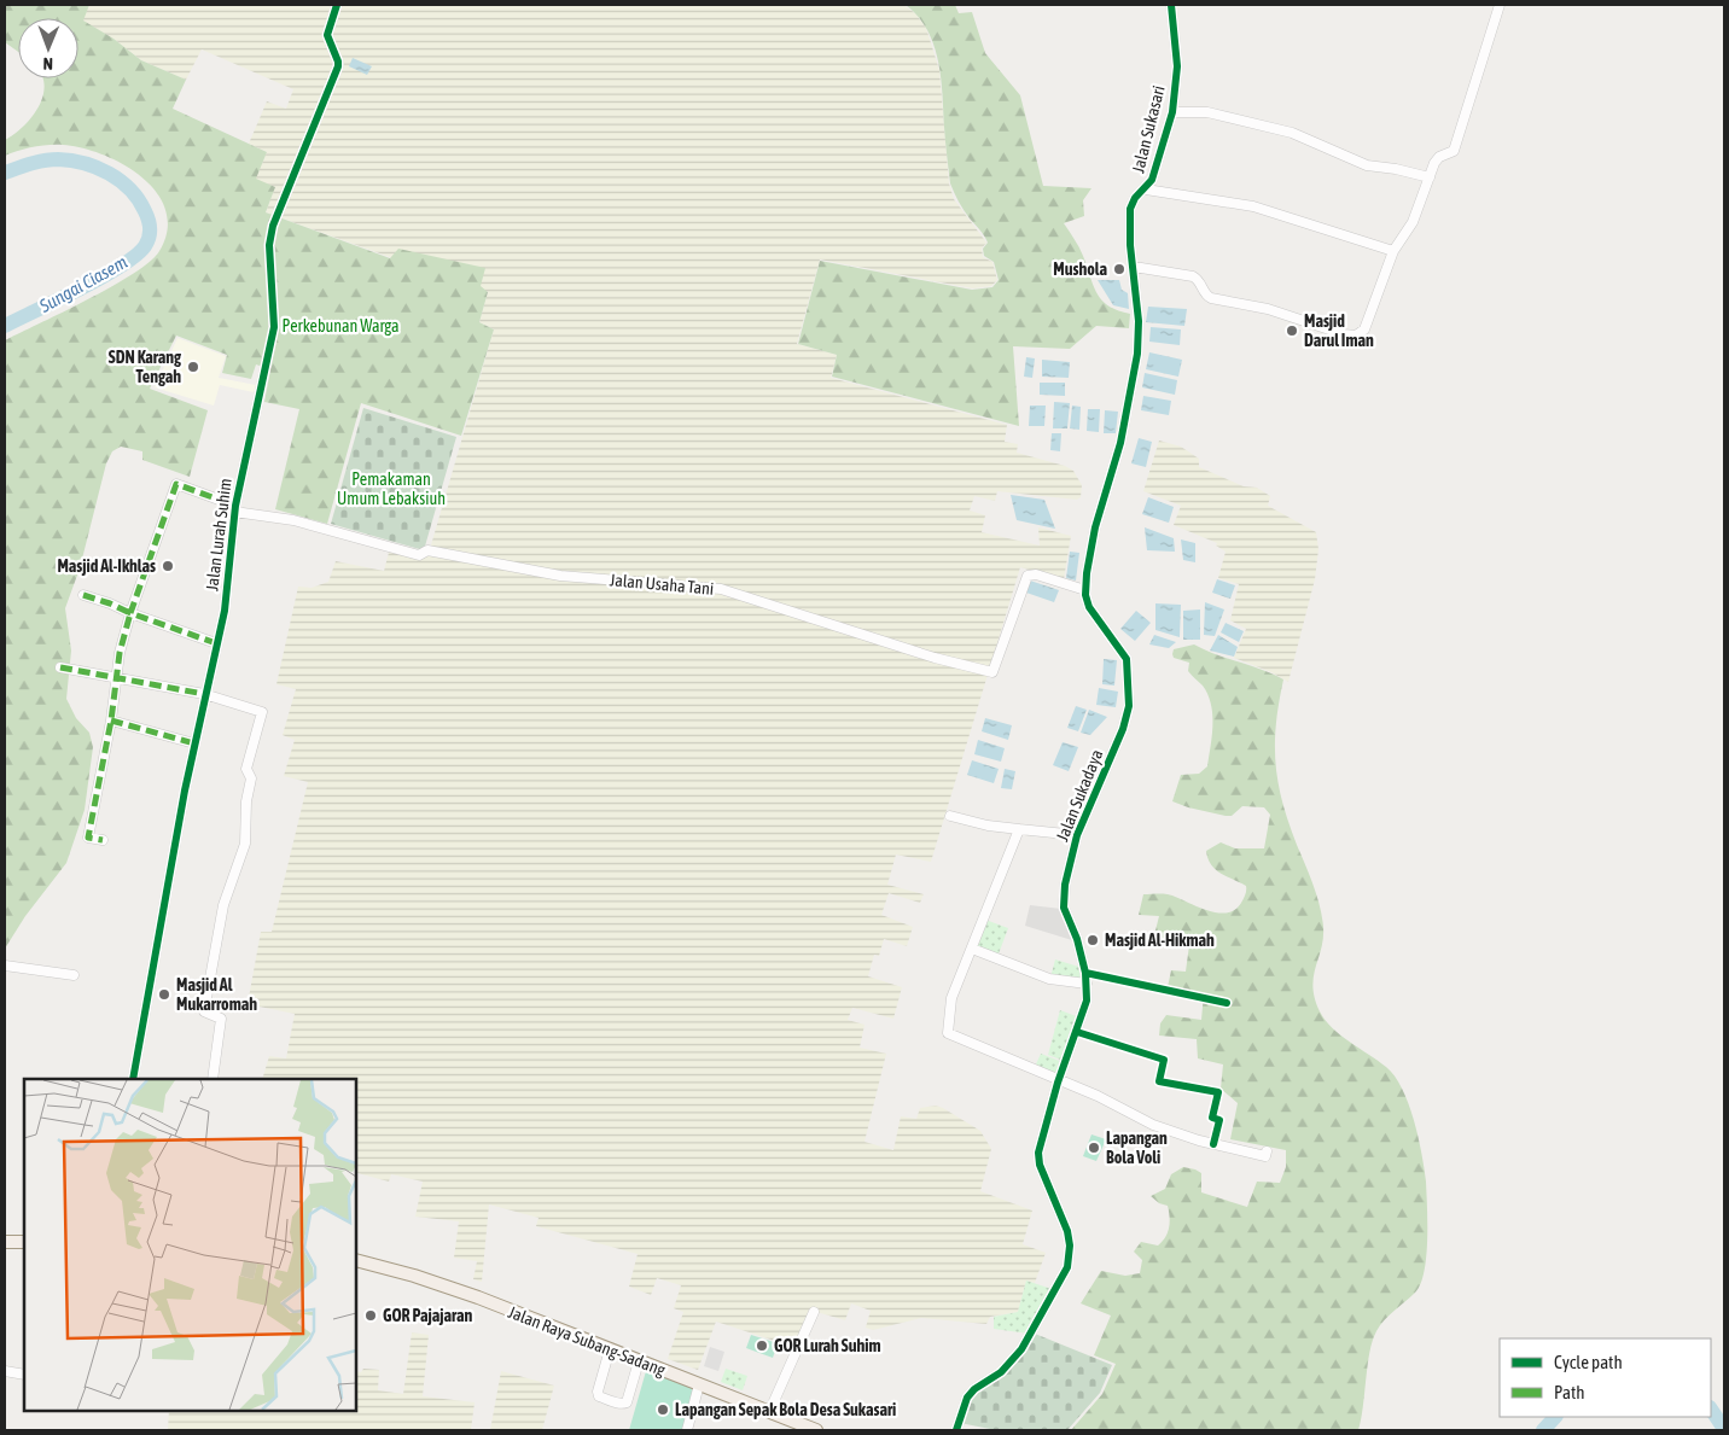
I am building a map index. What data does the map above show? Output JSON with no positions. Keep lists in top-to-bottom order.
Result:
{
  "streets": {
    "main road": ["Jalan Raya Subang-Sadang"],
    "street": [
      "Jalan Sukasari",
      "Jalan Lurah Suhim",
      "Jalan Usaha Tani",
      "Jalan Sukadaya"
    ]
  },
  "crossings": [
    ["Jalan Sukasari", "Jalan Sukadaya"],
    ["Jalan Lurah Suhim", "Jalan Usaha Tani"],
    ["Jalan Usaha Tani", "Jalan Sukadaya"]
  ],
  "water": ["Sungai Ciasem"],
  "parks": ["Perkebunan Warga", "Pemakaman Umum Lebaksiuh"],
  "places": [
    "Mushola",
    "Masjid Darul Iman",
    "SDN Karang Tengah",
    "Masjid Al-Ikhlas",
    "Masjid Al-Hikmah",
    "Masjid Al Mukarromah",
    "Lapangan Bola Voli",
    "GOR Pajajaran",
    "GOR Lurah Suhim",
    "Lapangan Sepak Bola Desa Sukasari"
  ],
  "legend": ["Cycle path", "Path"],
  "north": "bottom"
}
